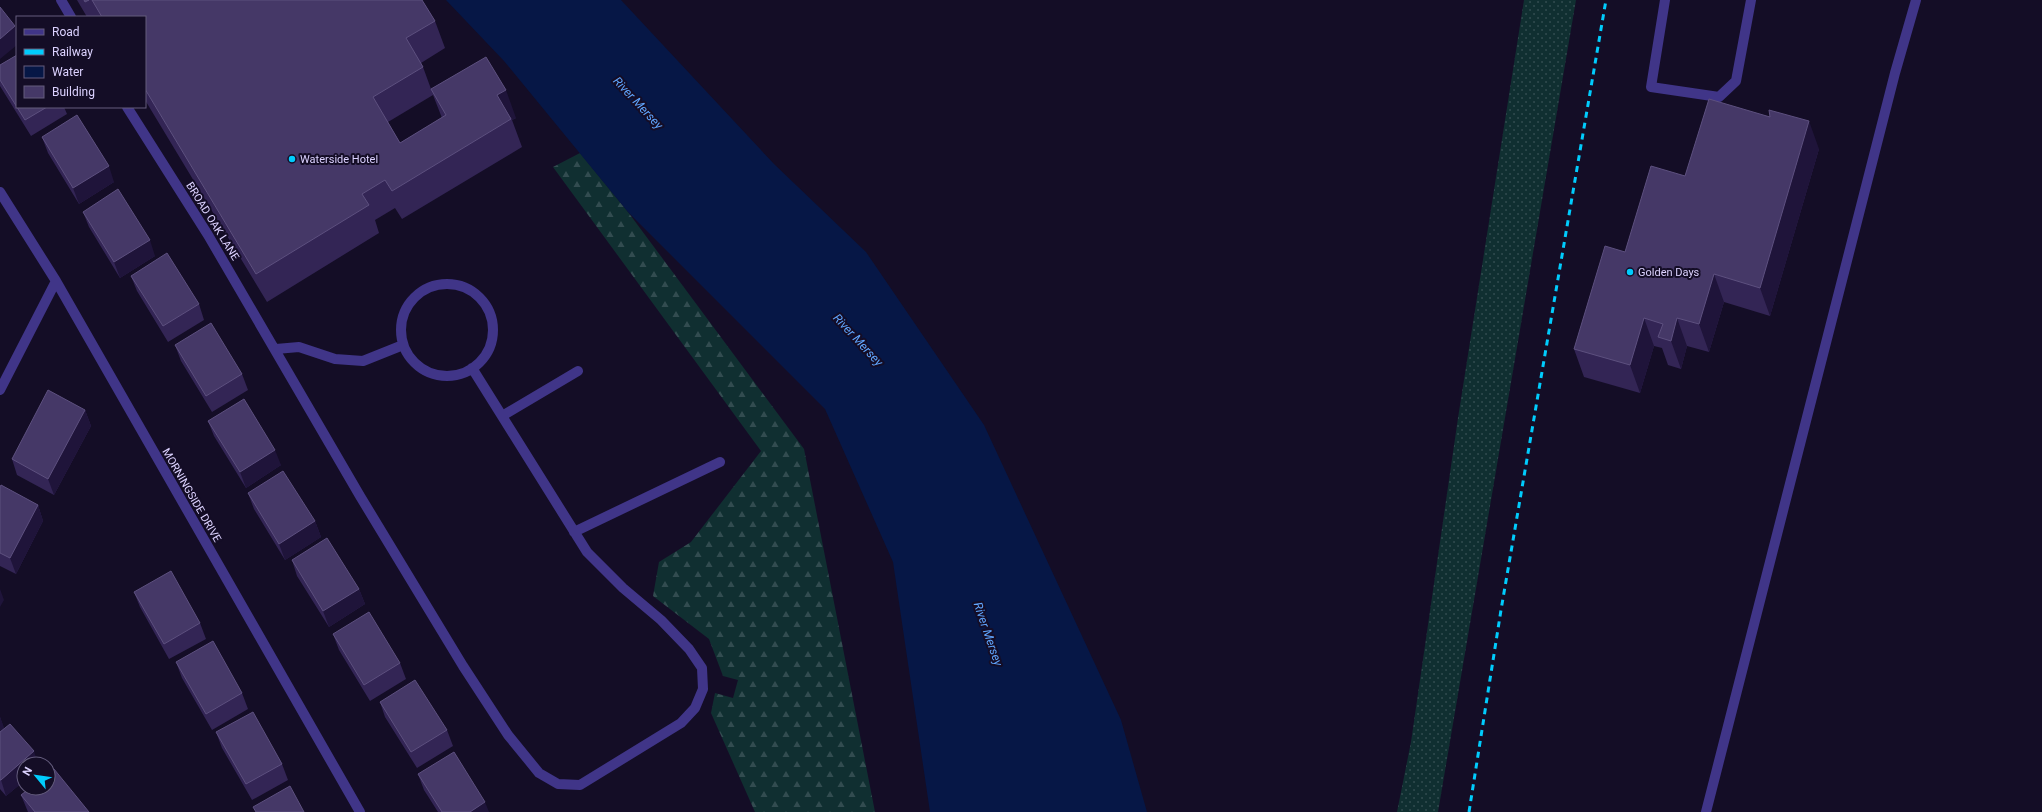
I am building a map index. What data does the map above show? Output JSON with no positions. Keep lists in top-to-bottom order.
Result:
{
  "streets": {
    "street": ["BROAD OAK LANE", "MORNINGSIDE DRIVE"]
  },
  "water": ["River Mersey"],
  "places": ["Waterside Hotel", "Golden Days"],
  "legend": [
    "Road",
    "Railway",
    "Water",
    "Building"
  ],
  "north": "top left"
}
